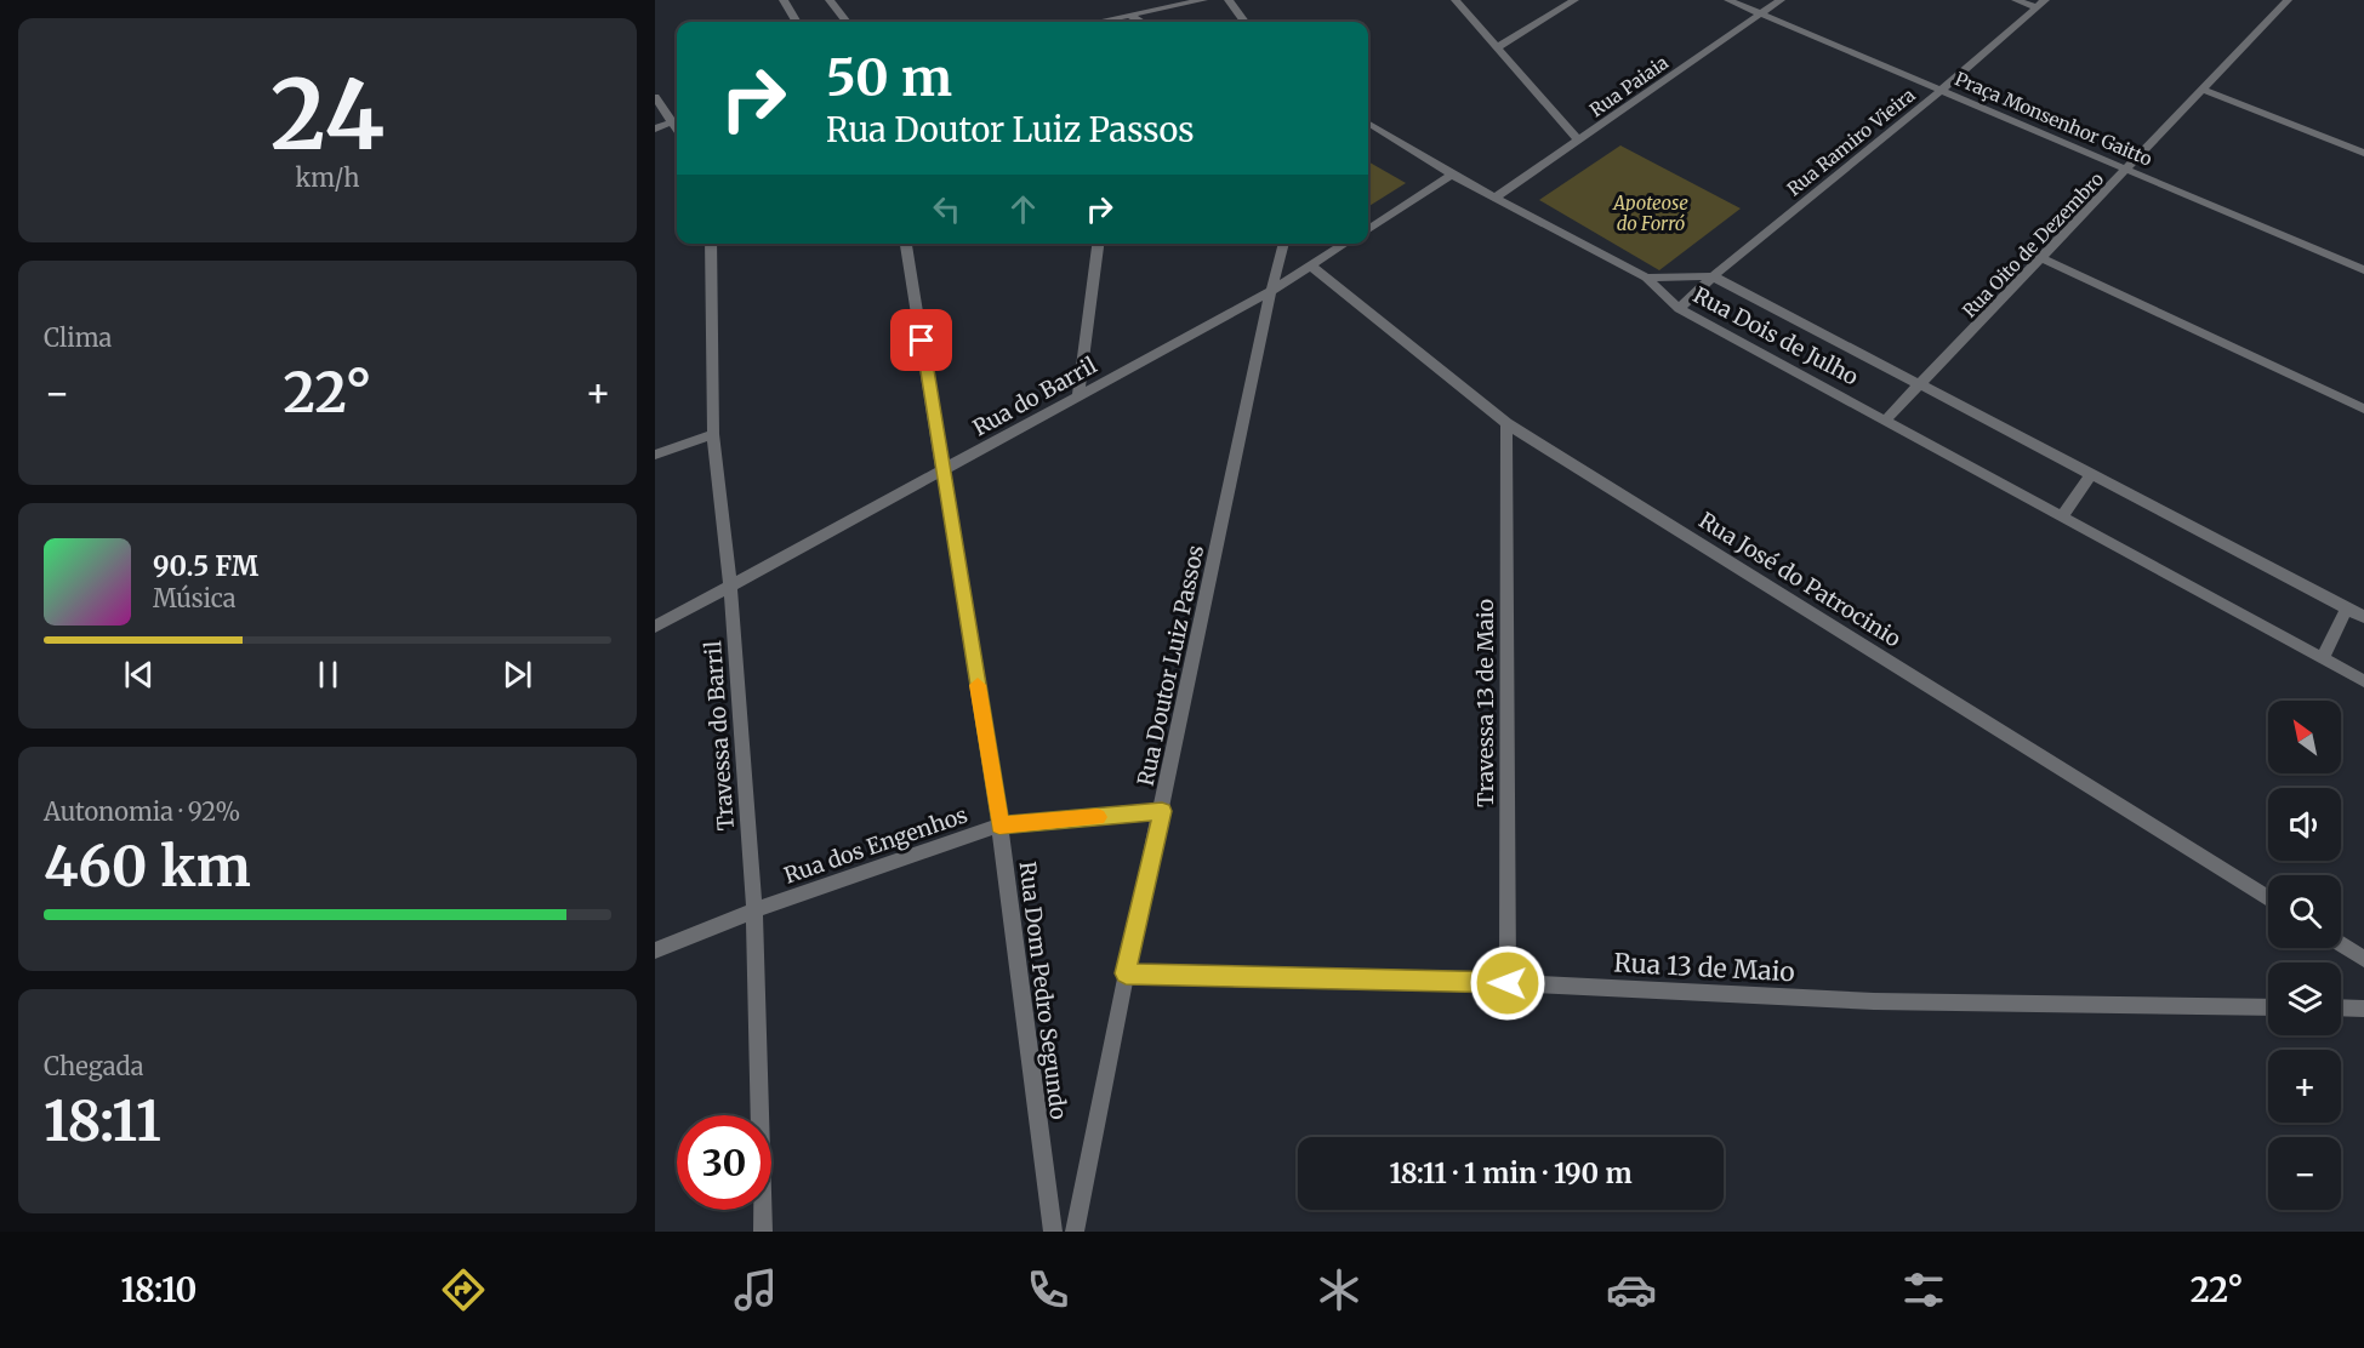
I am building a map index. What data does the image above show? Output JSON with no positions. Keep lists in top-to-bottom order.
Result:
{
  "streets": {
    "street": [
      "Rua Paiaia",
      "Praça Monsenhor Gaitto",
      "Rua Ramiro Vieira",
      "Rua Oito de Dezembro",
      "Rua Dois de Julho",
      "Rua do Barril",
      "Rua José do Patrocinio",
      "Rua Doutor Luiz Passos",
      "Travessa 13 de Maio",
      "Travessa do Barril",
      "Rua dos Engenhos",
      "Rua 13 de Maio",
      "Rua Dom Pedro Segundo"
    ]
  },
  "crossings": [
    ["Rua Paiaia", "Praça Monsenhor Gaitto"],
    ["Praça Monsenhor Gaitto", "Rua Ramiro Vieira"],
    ["Praça Monsenhor Gaitto", "Rua Oito de Dezembro"],
    ["Rua Ramiro Vieira", "Rua Dois de Julho"],
    ["Rua Oito de Dezembro", "Rua Dois de Julho"],
    ["Rua do Barril", "Rua José do Patrocinio"],
    ["Rua do Barril", "Rua Doutor Luiz Passos"],
    ["Rua do Barril", "Travessa do Barril"],
    ["Rua do Barril", "Rua Dom Pedro Segundo"],
    ["Rua José do Patrocinio", "Travessa 13 de Maio"],
    ["Rua Doutor Luiz Passos", "Rua dos Engenhos"],
    ["Rua Doutor Luiz Passos", "Rua 13 de Maio"],
    ["Travessa 13 de Maio", "Rua 13 de Maio"],
    ["Travessa do Barril", "Rua dos Engenhos"],
    ["Rua dos Engenhos", "Rua Dom Pedro Segundo"]
  ],
  "parks": ["Apoteose do Forró"],
  "north": "top left",
  "page": {
    "tile": [
      ["24", "km/h"],
      "Clima",
      ["Autonomia · 92%", "460 km"],
      ["Chegada", "18:11"]
    ],
    "turn": ["50 m", "Rua Doutor Luiz Passos"],
    "heat": ["−", "22°", "+"],
    "song": ["90.5 FM", "Música"],
    "map_buttons": ["+", "−"],
    "limit": "30",
    "trip": "18:11 · 1 min · 190 m",
    "tabs": ["18:10", "22°"]
  }
}
